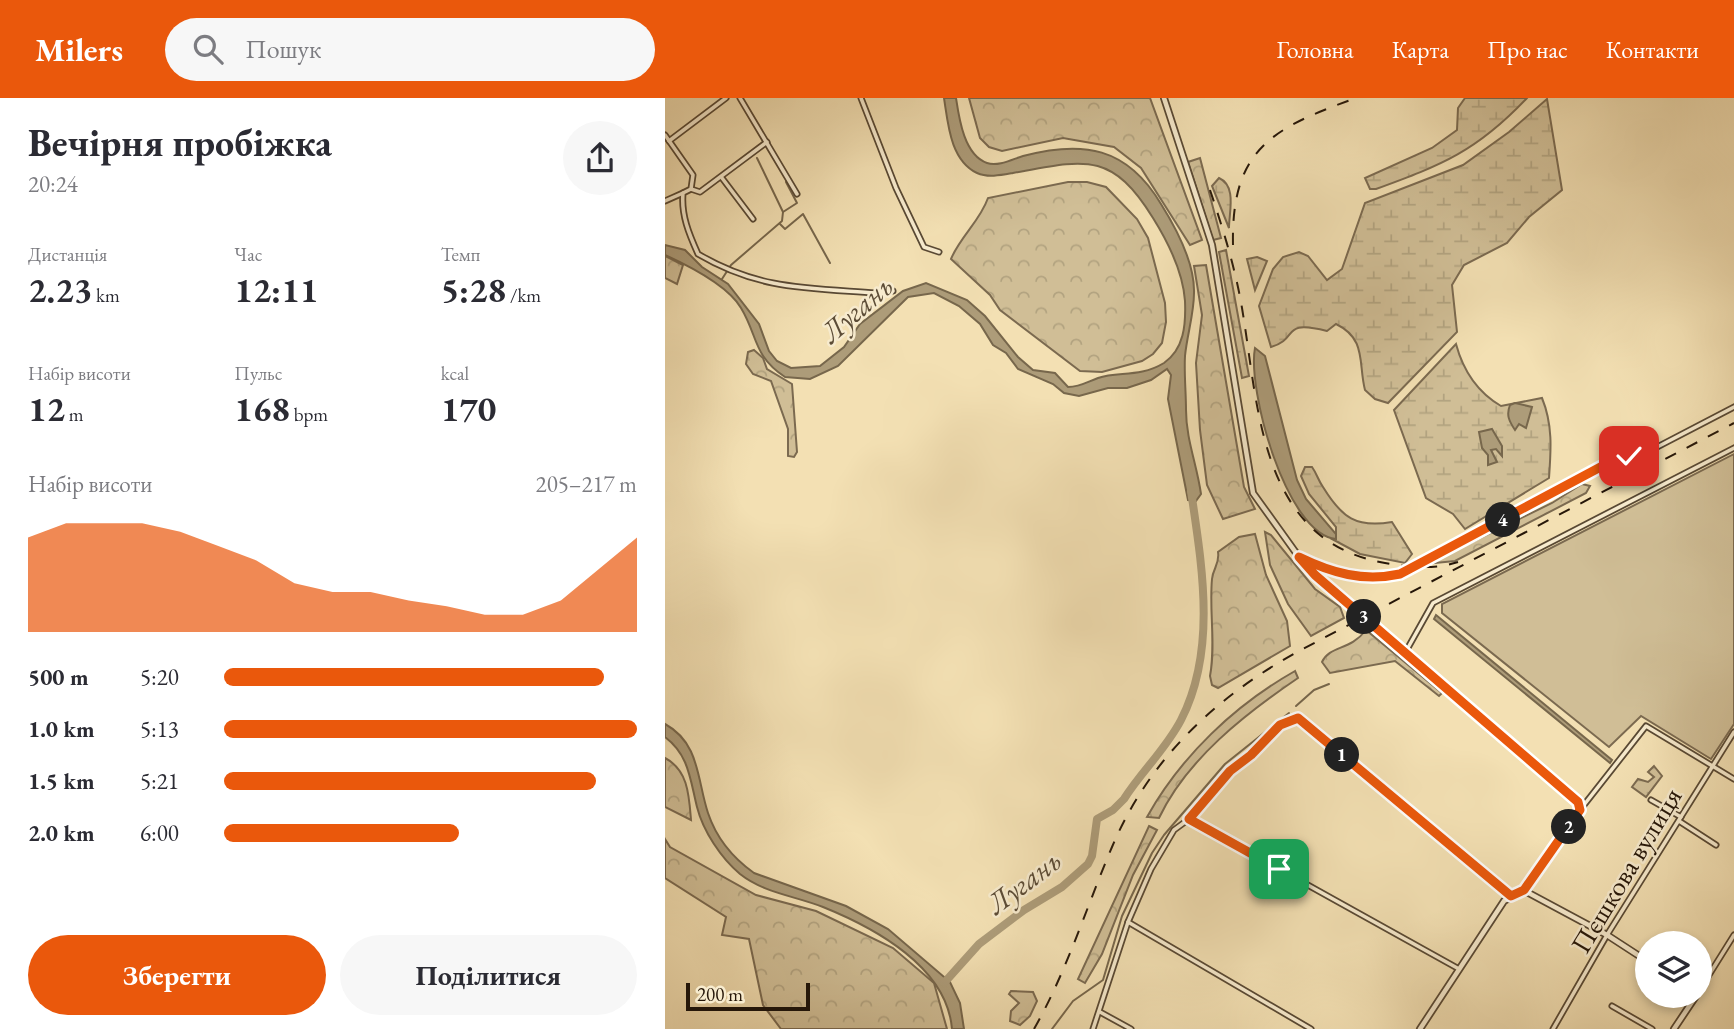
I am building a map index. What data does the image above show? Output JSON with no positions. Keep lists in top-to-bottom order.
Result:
{
  "streets": {
    "street": ["Пєшкова вулиця"]
  },
  "water": ["Лугань"],
  "scale_bar": "200 m",
  "page": {
    "header": "Milers",
    "search": "Пошук",
    "nav": [
      "Головна",
      "Карта",
      "Про нас",
      "Контакти"
    ],
    "heading": ["Вечірня пробіжка", "20:24"],
    "stats": [
      ["Дистанція", "2.23 km"],
      ["Час", "12:11"],
      ["Темп", "5:28 /km"],
      ["Набір висоти", "12 m"],
      ["Пульс", "168 bpm"],
      ["kcal", "170"]
    ],
    "chart": ["Набір висоти", "205–217 m"],
    "pins": [
      "4",
      "3",
      "1",
      "2"
    ],
    "list": [
      {
        "name": "500 m",
        "note": "5:20"
      },
      {
        "name": "1.0 km",
        "note": "5:13"
      },
      {
        "name": "1.5 km",
        "note": "5:21"
      },
      {
        "name": "2.0 km",
        "note": "6:00"
      }
    ],
    "buttons": ["Зберегти", "Поділитися"],
    "scale": "200 m"
  }
}
